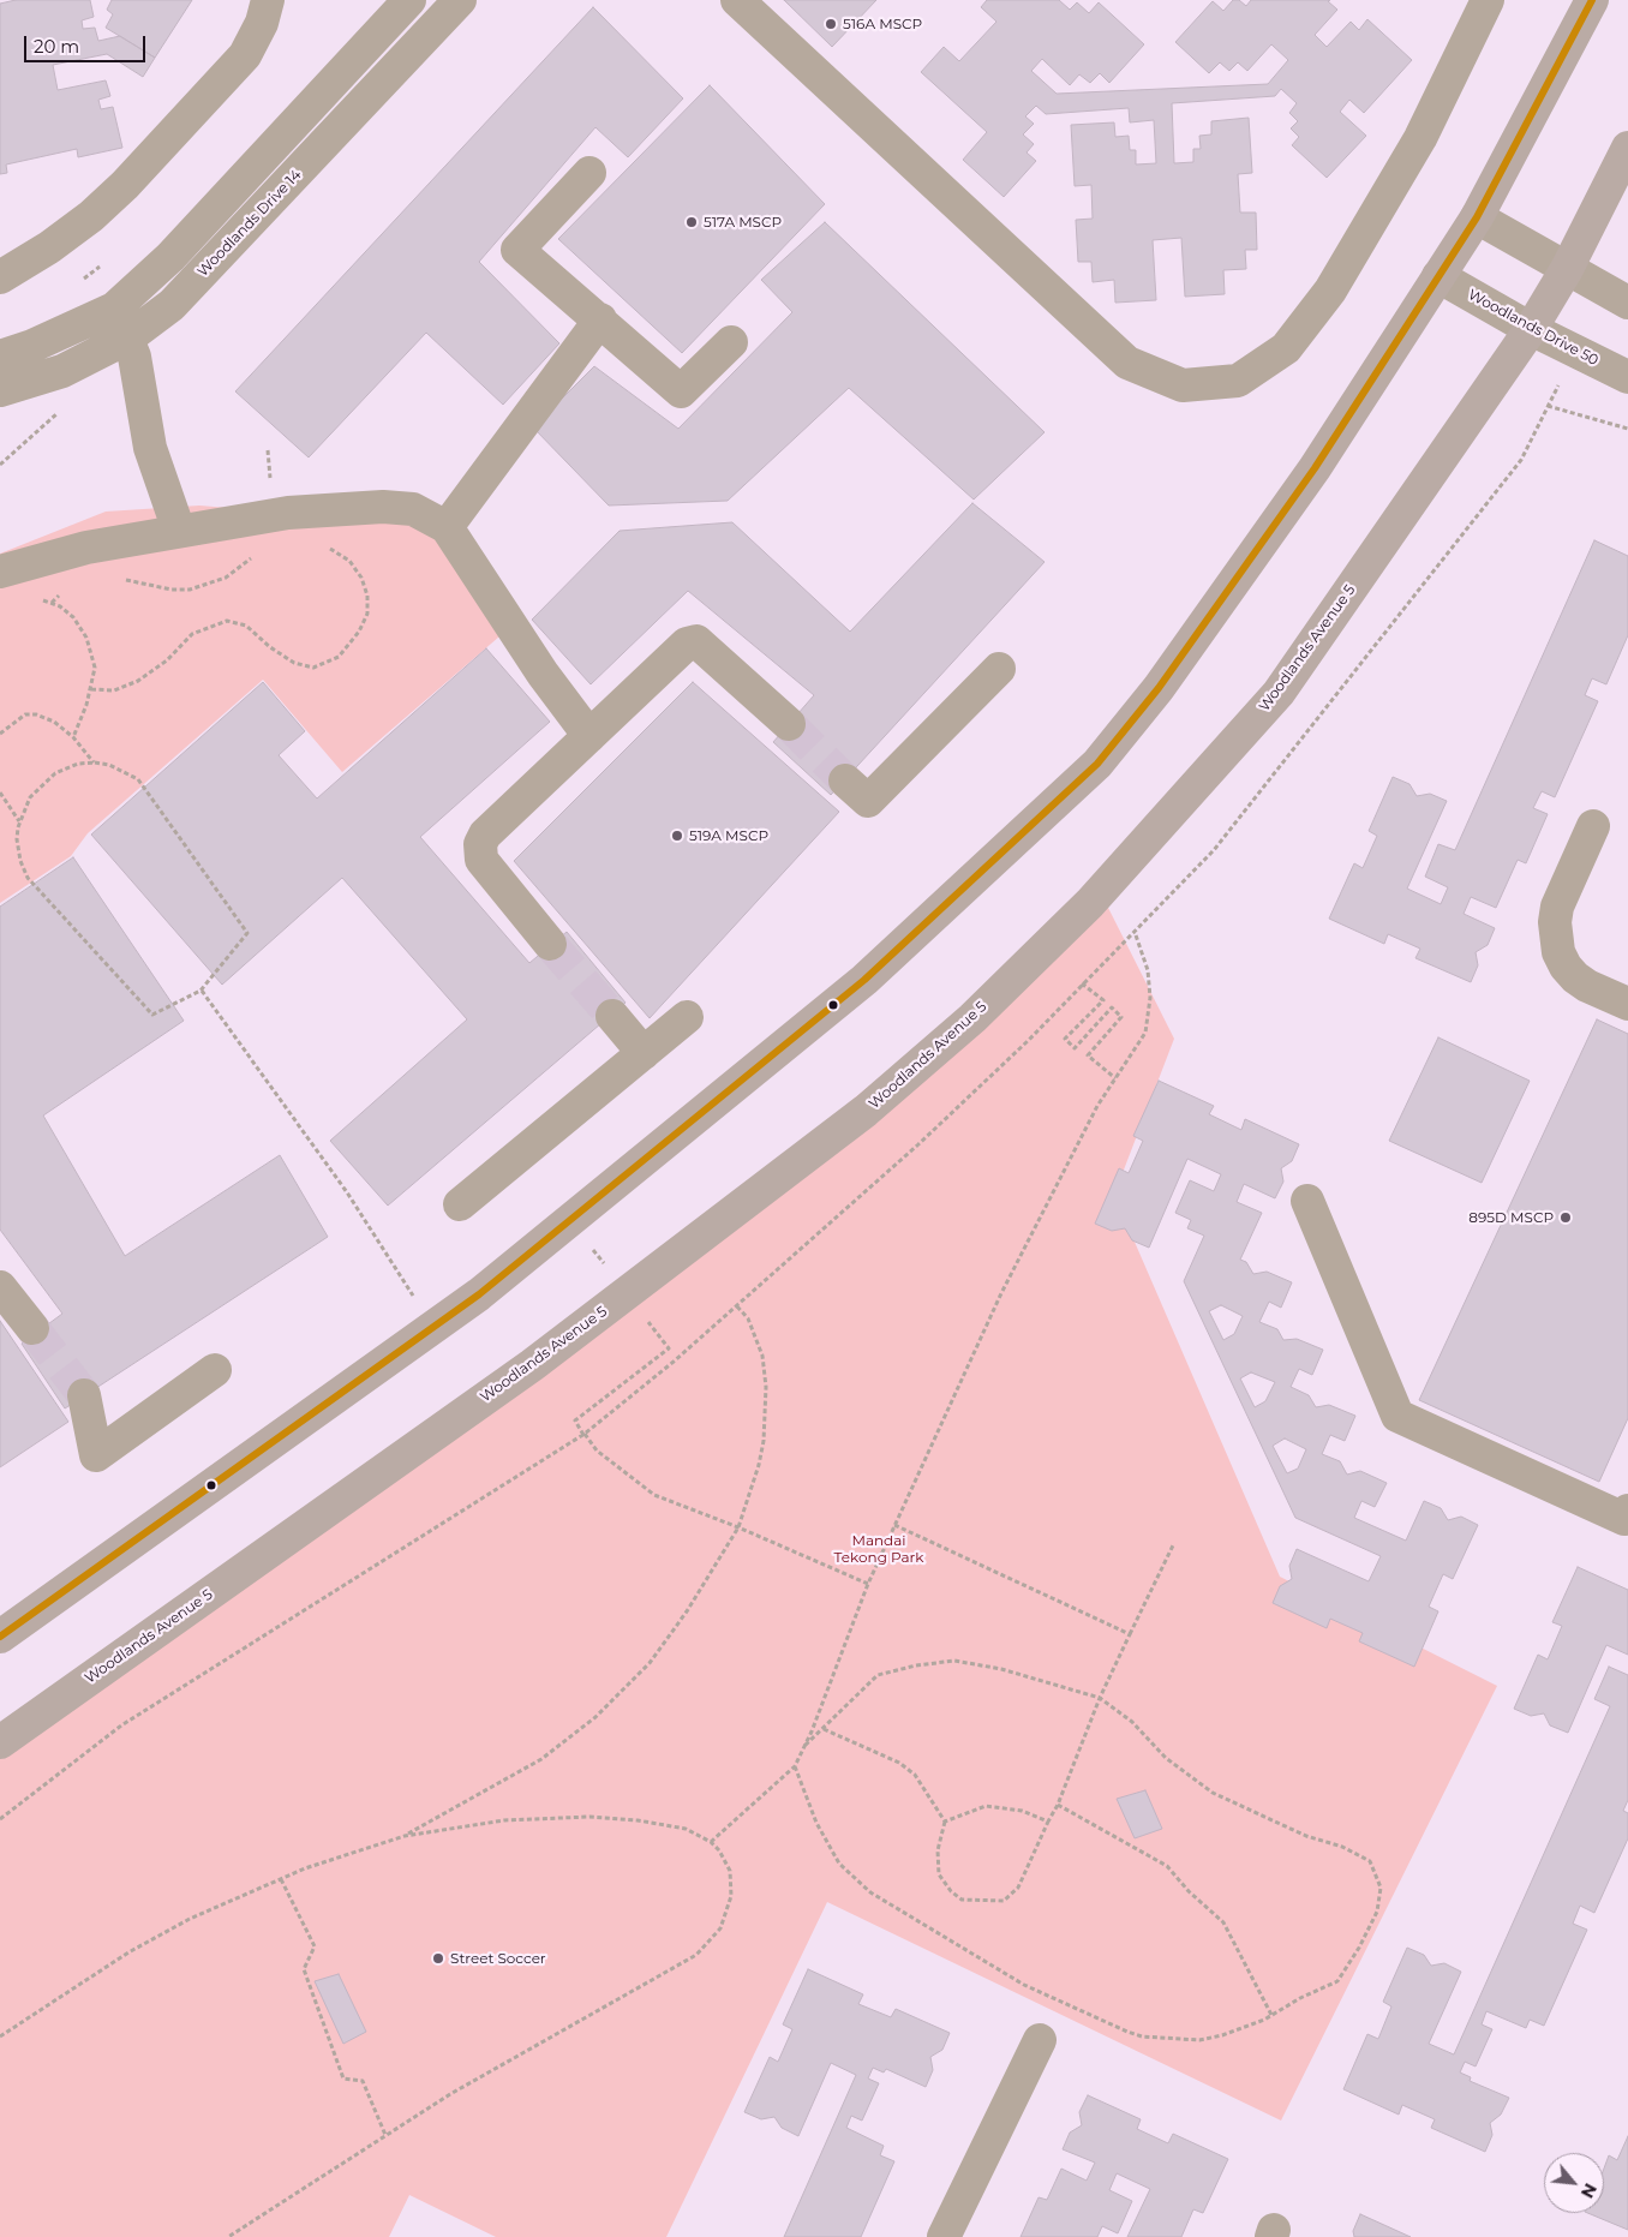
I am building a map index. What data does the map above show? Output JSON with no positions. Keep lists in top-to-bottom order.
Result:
{
  "streets": {
    "main road": ["Woodlands Avenue 5"],
    "street": ["Woodlands Drive 14", "Woodlands Drive 50"]
  },
  "crossings": [
    ["Woodlands Drive 50", "Woodlands Avenue 5"]
  ],
  "parks": ["Mandai Tekong Park"],
  "places": [
    "516A MSCP",
    "517A MSCP",
    "519A MSCP",
    "895D MSCP",
    "Street Soccer"
  ],
  "scale_bar": "20 m",
  "north": "bottom right"
}
